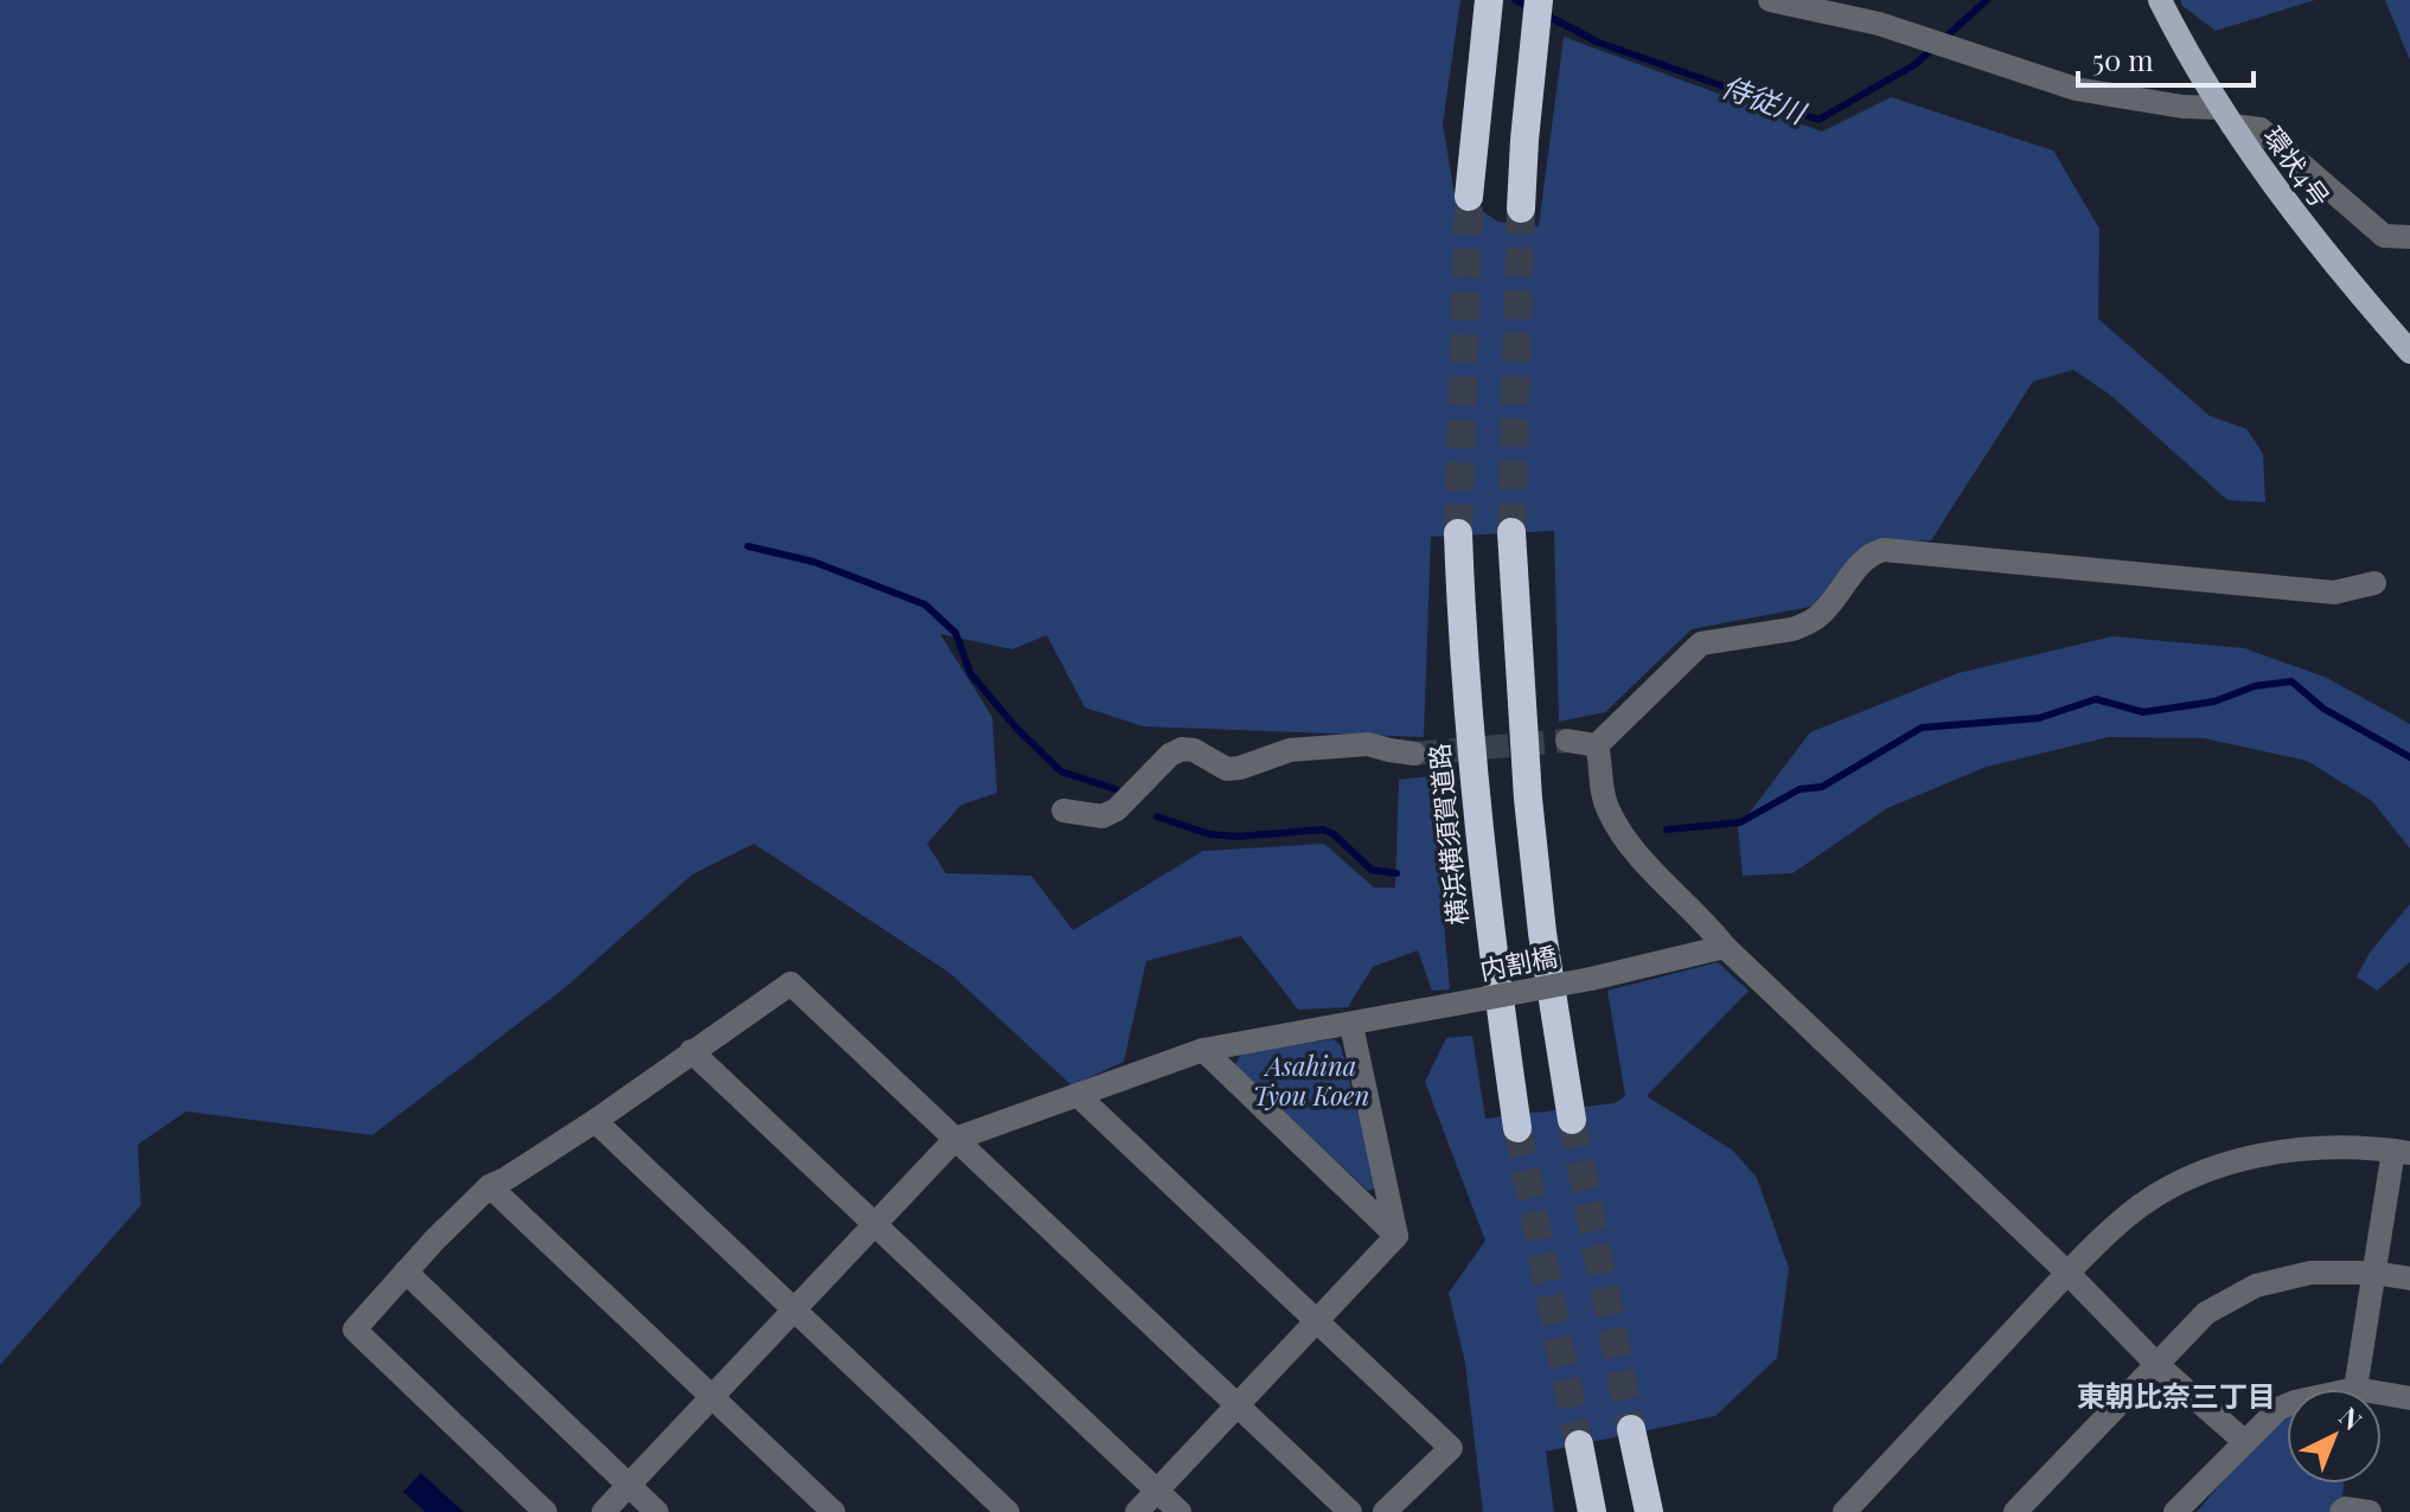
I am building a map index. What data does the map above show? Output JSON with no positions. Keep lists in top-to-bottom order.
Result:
{
  "streets": {
    "highway": ["横浜横須賀道路"],
    "main road": ["環状4号"],
    "street": ["内割橋"]
  },
  "districts": ["東朝比奈三丁目"],
  "water": ["侍従川"],
  "parks": ["Asahina Tyou Koen"],
  "scale_bar": "50 m",
  "north": "top right"
}
